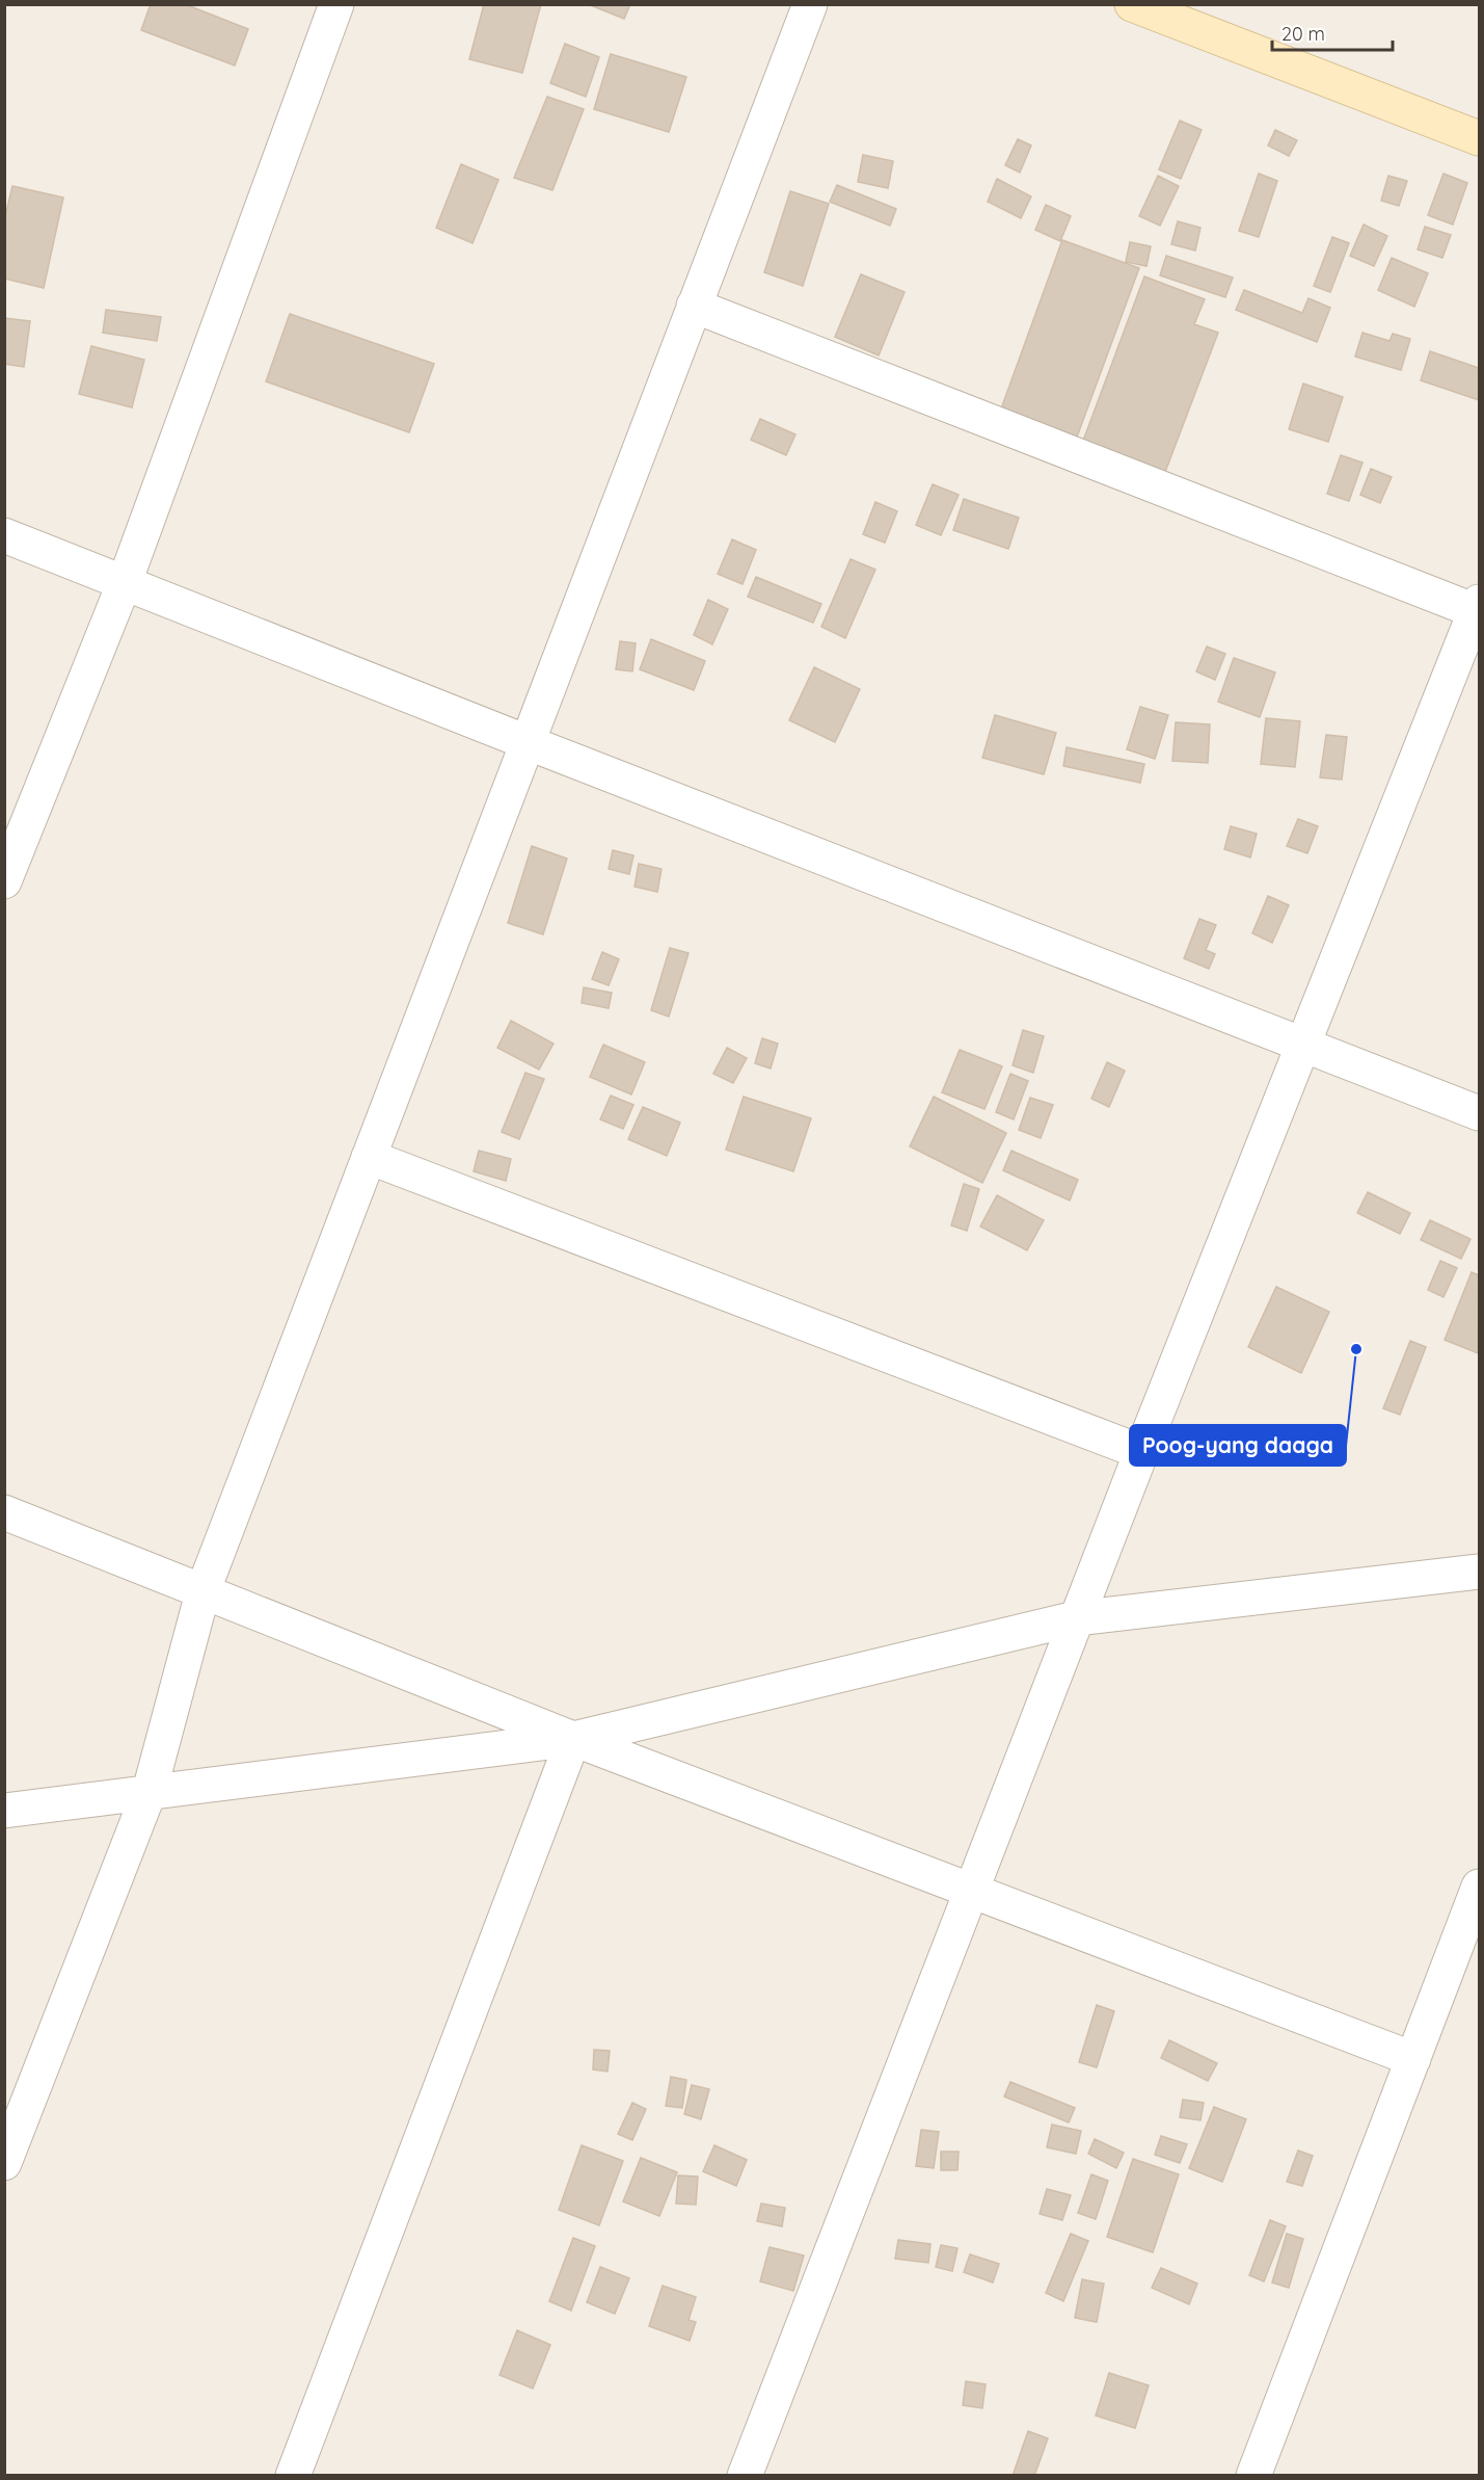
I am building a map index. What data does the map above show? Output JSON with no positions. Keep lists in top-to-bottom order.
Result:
{
  "places": ["Poog-yang daaga"],
  "scale_bar": "20 m"
}
